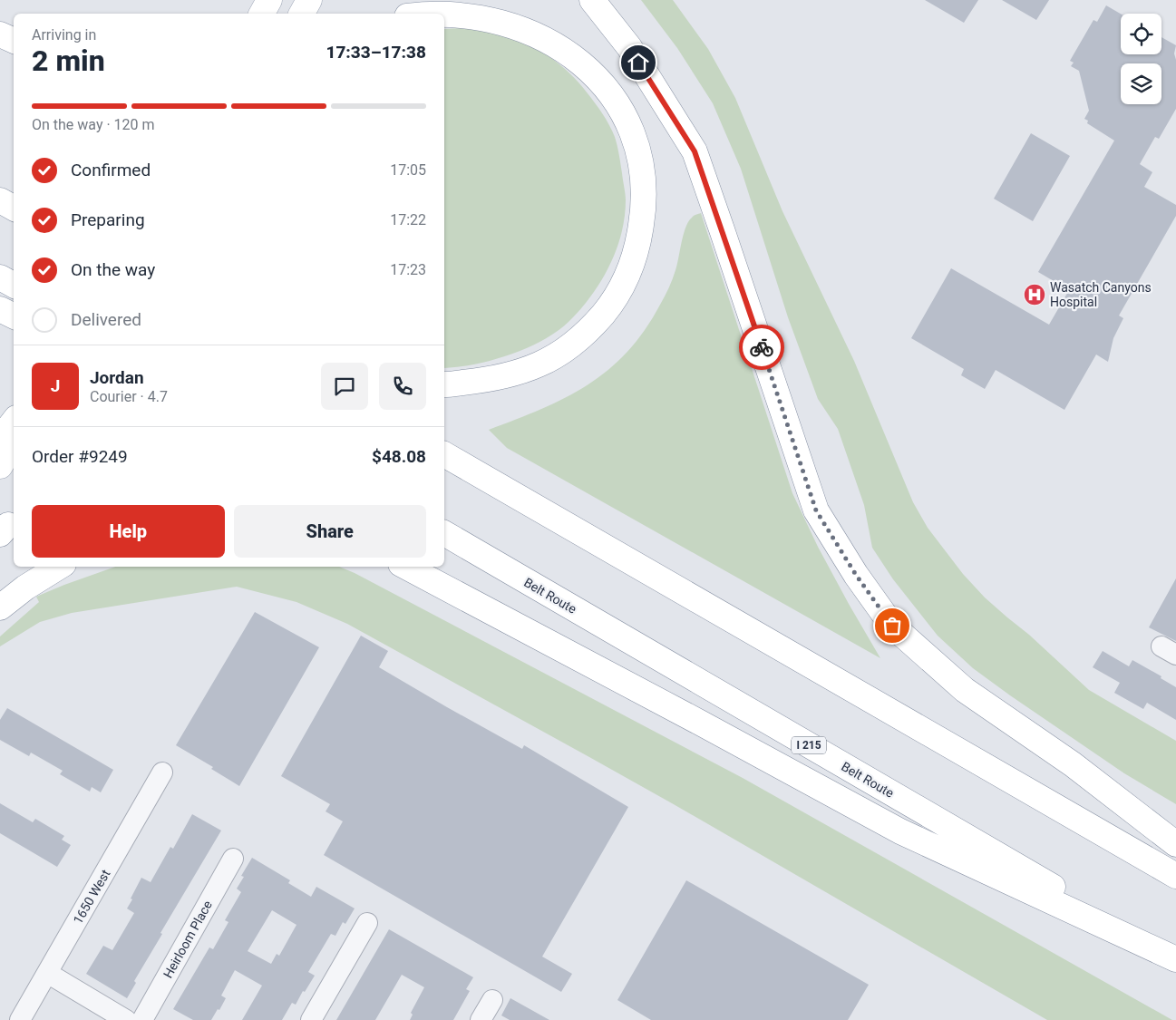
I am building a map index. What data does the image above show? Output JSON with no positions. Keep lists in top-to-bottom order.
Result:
{
  "streets": {
    "main road": ["Belt Route", "I 215"],
    "street": ["1650 West", "Heirloom Place"]
  },
  "places": {
    "hospital": ["Wasatch Canyons Hospital"]
  },
  "page": {
    "heading": ["2 min", "Arriving in", "17:33–17:38"],
    "panel": [
      "Jordan",
      "Courier · 4.7",
      "Order #9249",
      "$48.08"
    ],
    "bar": "On the way · 120 m",
    "list": [
      ["Confirmed", "17:05"],
      ["Preparing", "17:22"],
      ["On the way", "17:23"],
      "Delivered"
    ],
    "round": "J",
    "buttons": ["Help", "Share"]
  }
}
